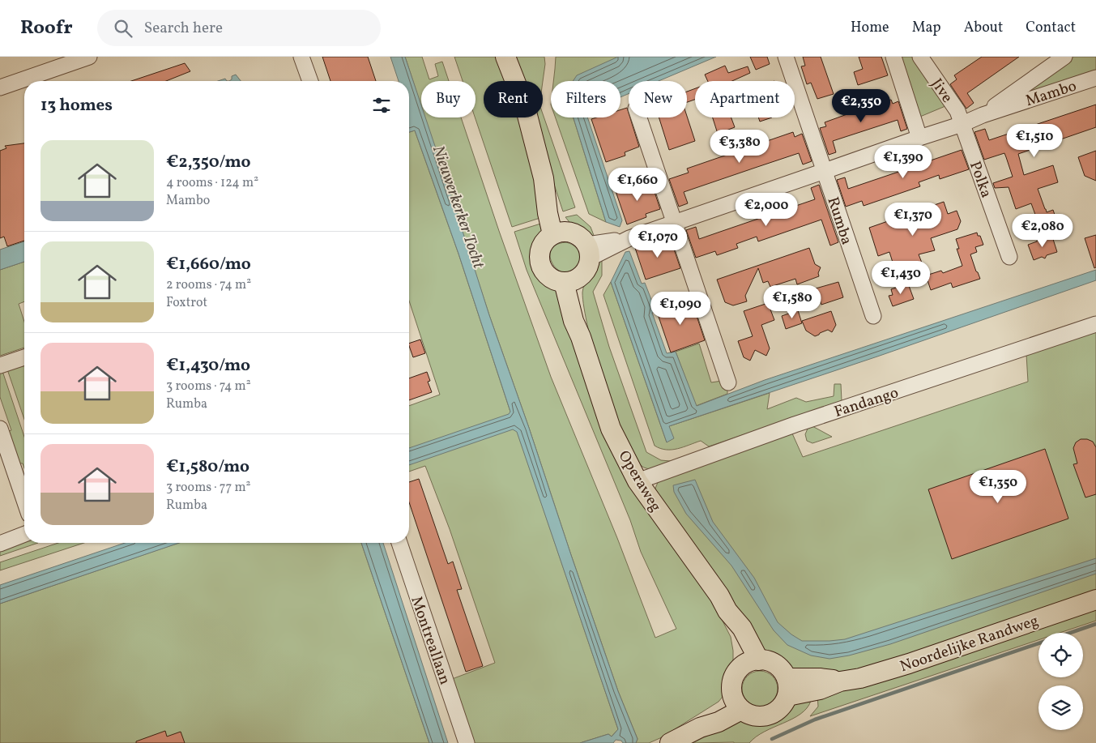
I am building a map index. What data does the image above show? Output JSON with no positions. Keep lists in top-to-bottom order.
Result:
{
  "streets": {
    "main road": ["Operaweg", "Noordelijke Randweg"],
    "street": [
      "Jive",
      "Mambo",
      "Polka",
      "Rumba",
      "Fandango",
      "Montreallaan"
    ]
  },
  "crossings": [
    ["Jive", "Mambo"],
    ["Jive", "Polka"],
    ["Mambo", "Polka"],
    ["Mambo", "Rumba"],
    ["Mambo", "Operaweg"],
    ["Fandango", "Operaweg"],
    ["Operaweg", "Noordelijke Randweg"]
  ],
  "water": ["Nieuwerkerker Tocht"],
  "page": {
    "header": "Roofr",
    "search": "Search here",
    "nav": [
      "Home",
      "Map",
      "About",
      "Contact"
    ],
    "chip": [
      "Buy",
      "Rent",
      "Filters",
      "New",
      "Apartment"
    ],
    "heading": "13 homes",
    "price": [
      "€2,350",
      "€1,510",
      "€3,380",
      "€1,390",
      "€1,660",
      "€2,000",
      "€1,370",
      "€2,080",
      "€1,070",
      "€1,430",
      "€1,580",
      "€1,090",
      "€1,350"
    ],
    "list": [
      {
        "name": "€2,350/mo",
        "note": "4 rooms · 124 m² · Mambo"
      },
      {
        "name": "€1,660/mo",
        "note": "2 rooms · 74 m² · Foxtrot"
      },
      {
        "name": "€1,430/mo",
        "note": "3 rooms · 74 m² · Rumba"
      },
      {
        "name": "€1,580/mo",
        "note": "3 rooms · 77 m² · Rumba"
      }
    ]
  }
}
